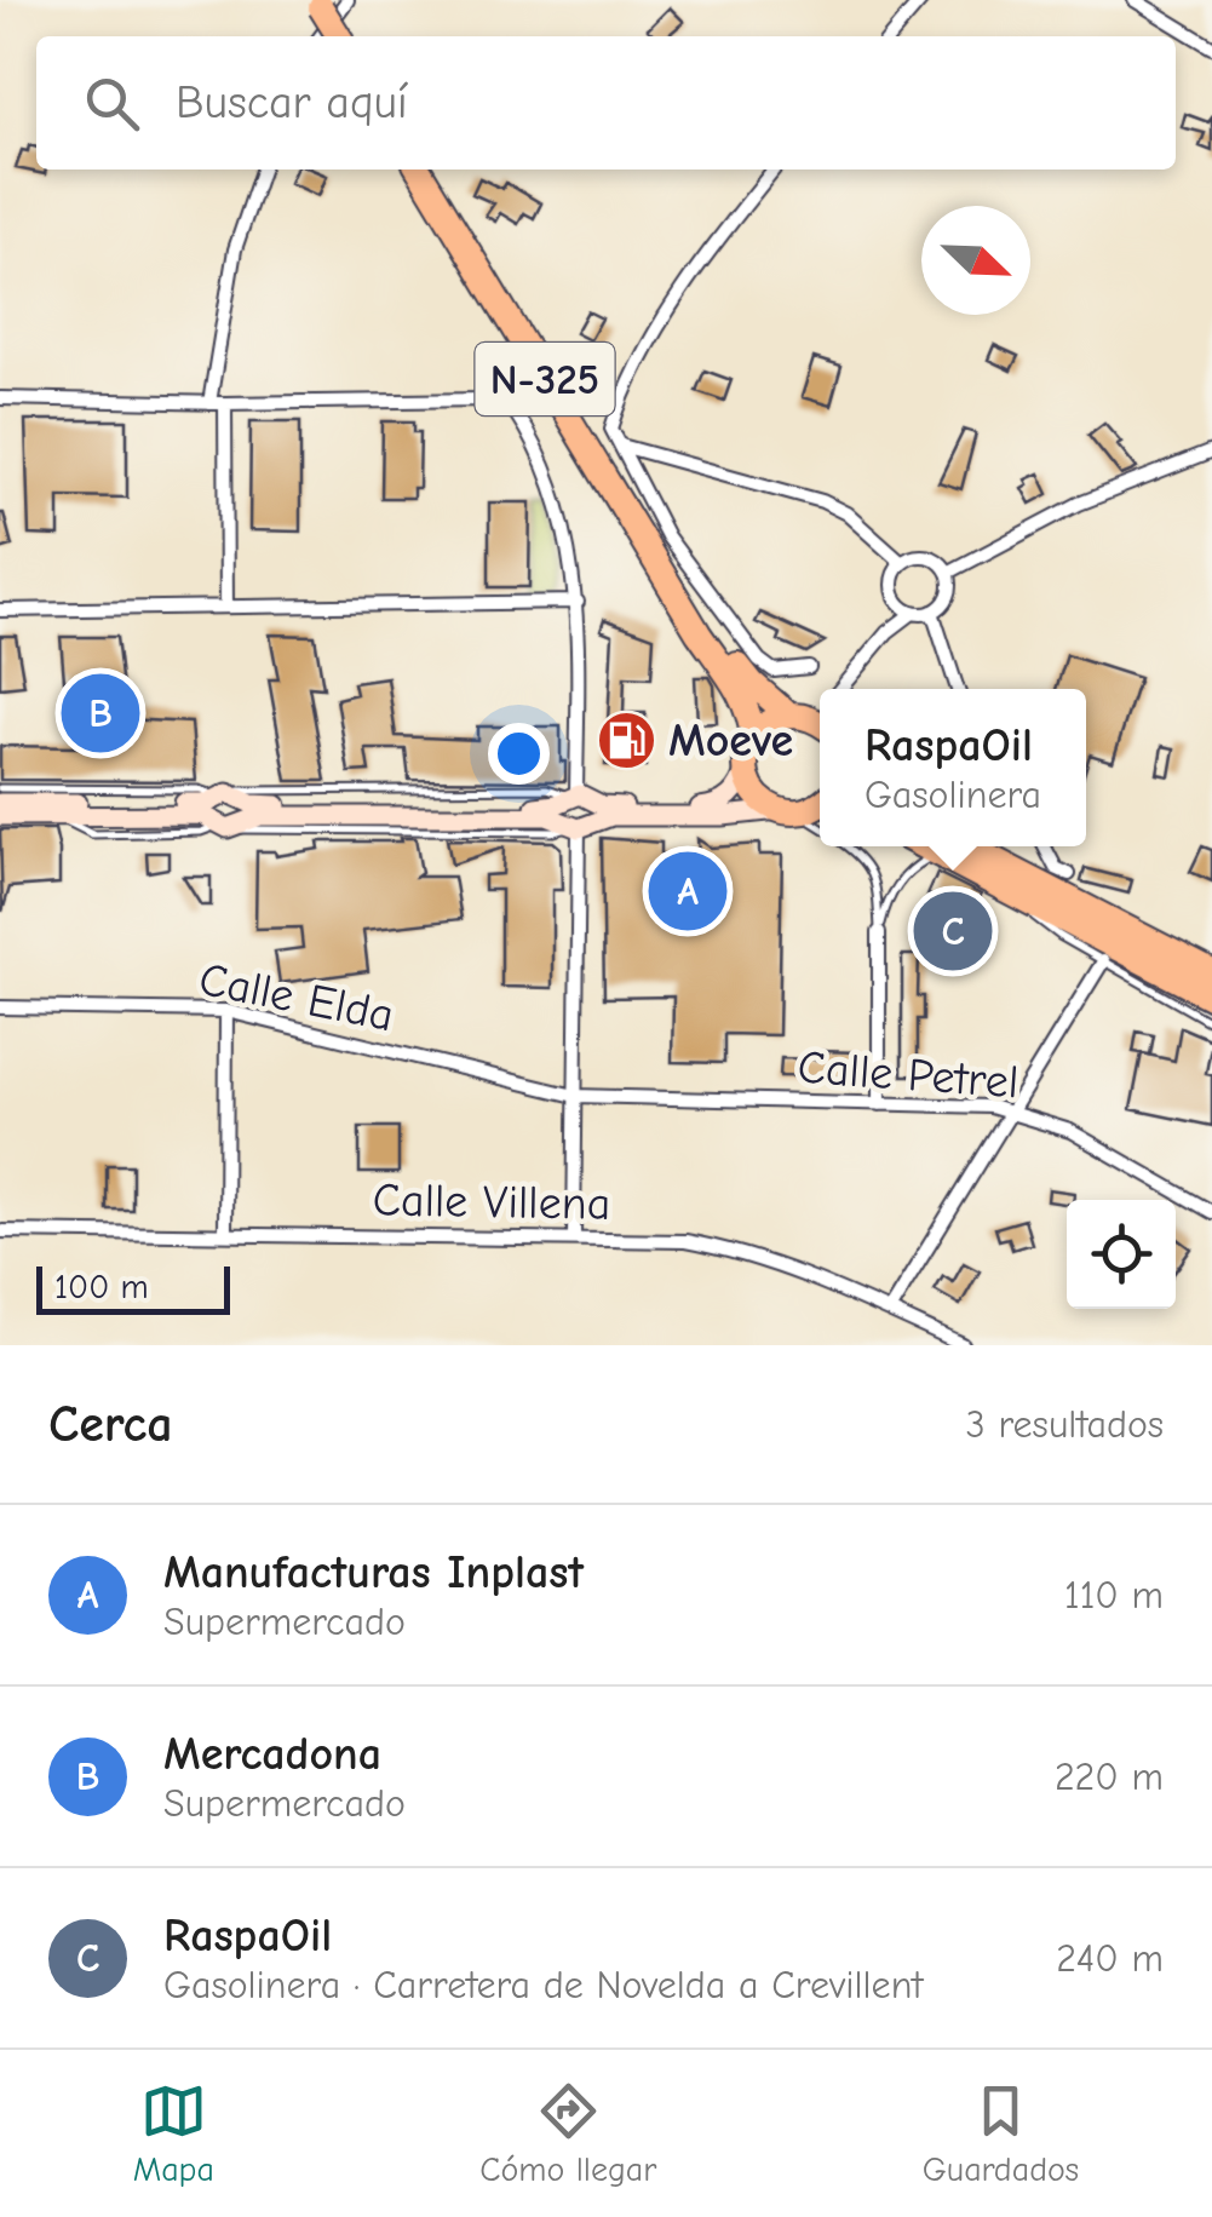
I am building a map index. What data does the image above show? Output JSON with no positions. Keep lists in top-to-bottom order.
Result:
{
  "streets": {
    "highway": ["N-325"],
    "street": ["Calle Elda", "Calle Petrel", "Calle Villena"]
  },
  "crossings": [
    ["Calle Elda", "Calle Petrel"]
  ],
  "places": {
    "fuel station": ["Moeve"]
  },
  "scale_bar": "100 m",
  "north": "bottom right",
  "page": {
    "search": "Buscar aquí",
    "pins": ["B", "A", "C"],
    "popup": ["RaspaOil", "Gasolinera"],
    "scale": "100 m",
    "heading": ["Cerca", "3 resultados"],
    "list": [
      {
        "mark": "A",
        "name": "Manufacturas Inplast",
        "note": "Supermercado",
        "value": "110 m"
      },
      {
        "mark": "B",
        "name": "Mercadona",
        "note": "Supermercado",
        "value": "220 m"
      },
      {
        "mark": "C",
        "name": "RaspaOil",
        "note": "Gasolinera · Carretera de Novelda a Crevillent",
        "value": "240 m"
      }
    ],
    "nav": ["Mapa", "Cómo llegar", "Guardados"]
  }
}
